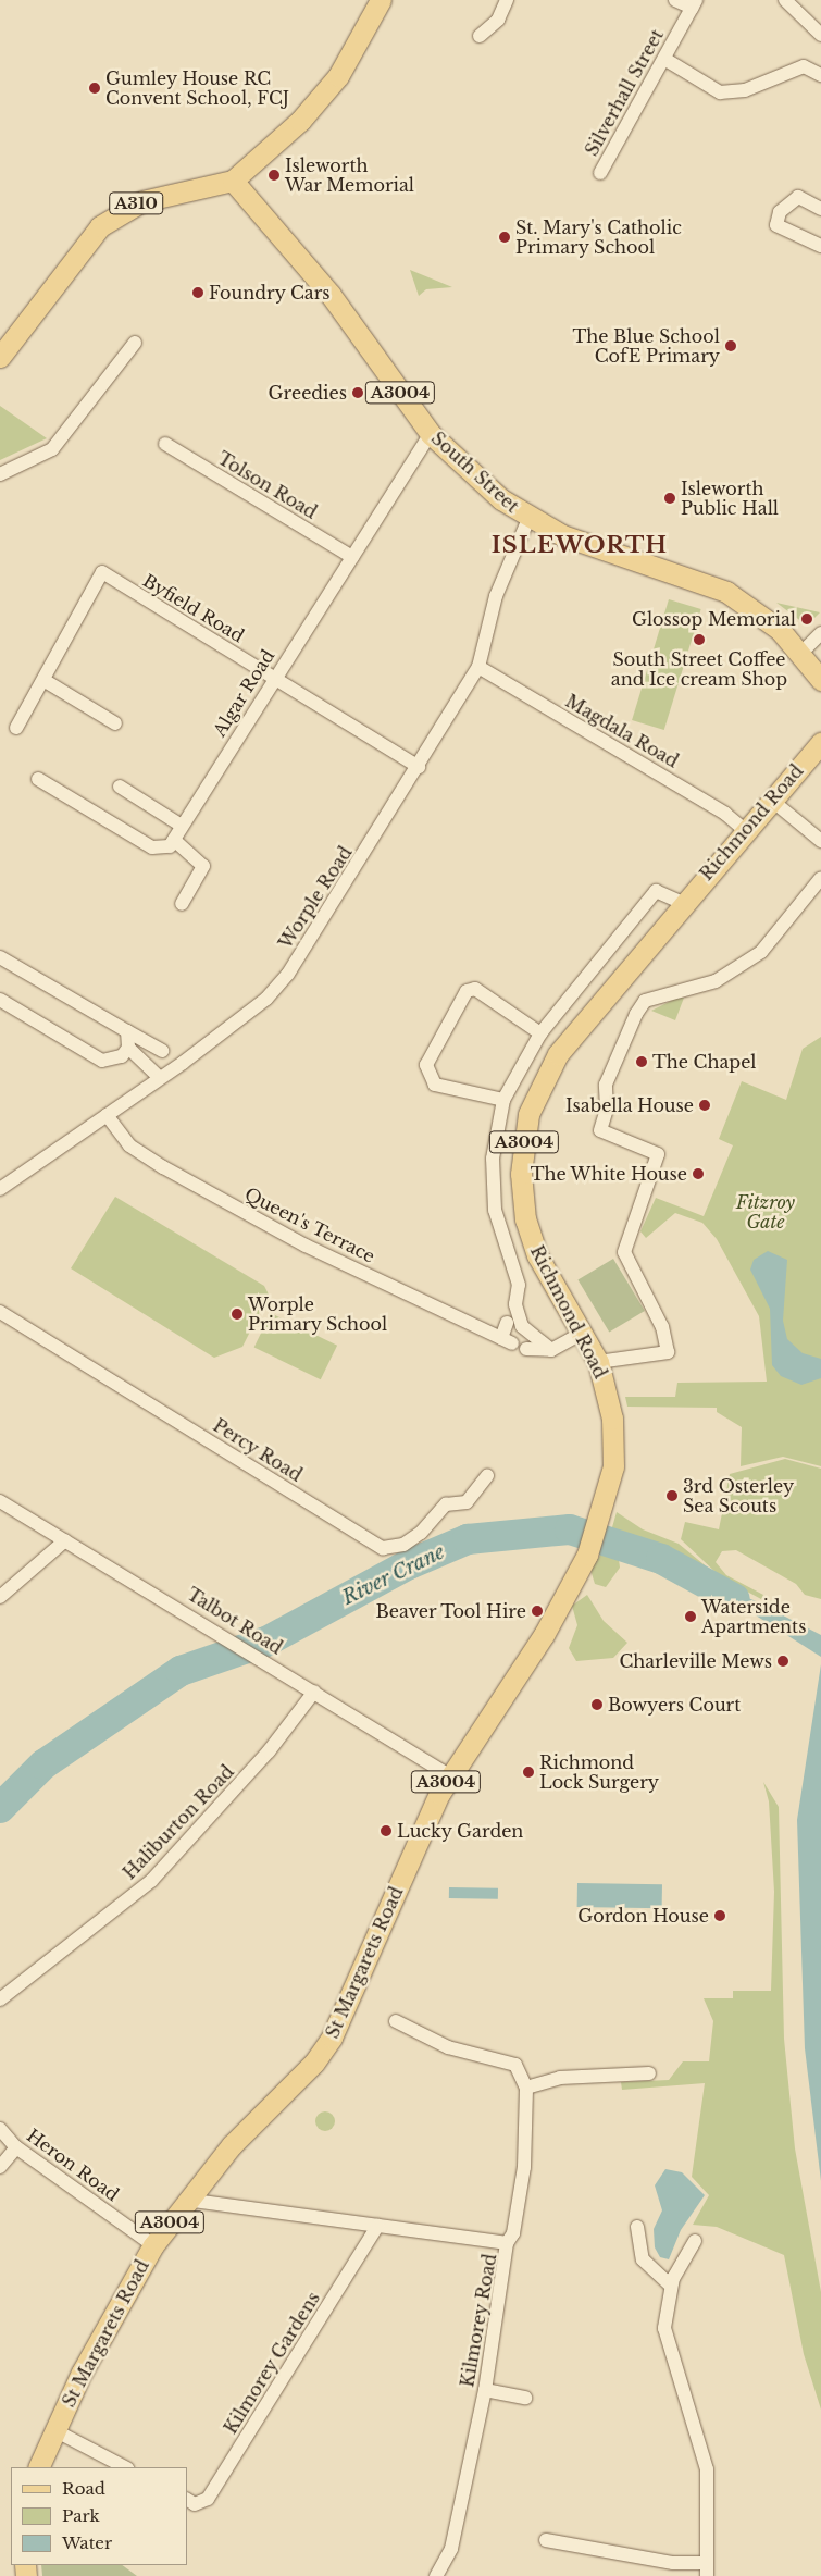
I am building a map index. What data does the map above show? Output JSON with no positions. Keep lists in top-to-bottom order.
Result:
{
  "streets": {
    "main road": [
      "A310",
      "A3004",
      "South Street",
      "Richmond Road",
      "St Margarets Road"
    ],
    "street": [
      "Silverhall Street",
      "Tolson Road",
      "Byfield Road",
      "Algar Road",
      "Magdala Road",
      "Worple Road",
      "Queen's Terrace",
      "Percy Road",
      "Talbot Road",
      "Haliburton Road",
      "Heron Road",
      "Kilmorey Road",
      "Kilmorey Gardens"
    ]
  },
  "crossings": [
    ["A310", "South Street"],
    ["South Street", "Algar Road"],
    ["South Street", "Worple Road"],
    ["Tolson Road", "Algar Road"],
    ["Byfield Road", "Algar Road"],
    ["Byfield Road", "Worple Road"],
    ["Magdala Road", "Richmond Road"],
    ["Magdala Road", "Worple Road"],
    ["Richmond Road", "St Margarets Road"],
    ["Worple Road", "Queen's Terrace"],
    ["Talbot Road", "Haliburton Road"],
    ["Talbot Road", "St Margarets Road"],
    ["St Margarets Road", "Heron Road"],
    ["St Margarets Road", "Kilmorey Road"],
    ["Kilmorey Road", "Kilmorey Gardens"]
  ],
  "districts": ["ISLEWORTH"],
  "water": ["River Crane"],
  "parks": ["Fitzroy Gate"],
  "places": [
    "Gumley House RC Convent School, FCJ",
    "Isleworth War Memorial",
    "St. Mary's Catholic Primary School",
    "Foundry Cars",
    "The Blue School CofE Primary",
    "Greedies",
    "Isleworth Public Hall",
    "Glossop Memorial",
    "South Street Coffee and Ice cream Shop",
    "The Chapel",
    "Isabella House",
    "The White House",
    "Worple Primary School",
    "3rd Osterley Sea Scouts",
    "Beaver Tool Hire",
    "Waterside Apartments",
    "Charleville Mews",
    "Bowyers Court",
    "Richmond Lock Surgery",
    "Lucky Garden",
    "Gordon House"
  ],
  "legend": ["Road", "Park", "Water"]
}
